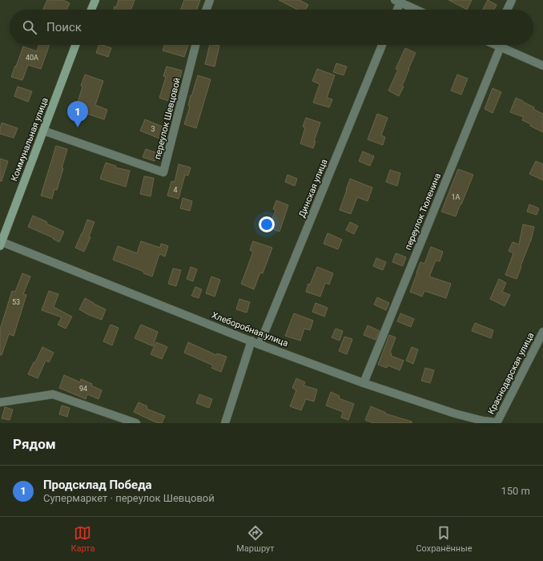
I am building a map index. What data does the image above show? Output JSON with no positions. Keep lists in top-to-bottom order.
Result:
{
  "streets": {
    "street": [
      "переулок Шевцовой",
      "Коммунальная улица",
      "Динская улица",
      "переулок Тюленина",
      "Хлеборобная улица",
      "Краснодарская улица"
    ]
  },
  "crossings": [
    ["переулок Шевцовой", "Коммунальная улица"],
    ["Коммунальная улица", "Хлеборобная улица"],
    ["Динская улица", "Хлеборобная улица"],
    ["переулок Тюленина", "Хлеборобная улица"],
    ["Хлеборобная улица", "Краснодарская улица"]
  ],
  "house_numbers": [
    "40А",
    "3",
    "4",
    "1А",
    "53",
    "94"
  ],
  "page": {
    "search": "Поиск",
    "pins": "1",
    "heading": "Рядом",
    "list": [
      {
        "mark": "1",
        "name": "Продсклад Победа",
        "note": "Супермаркет · переулок Шевцовой",
        "value": "150 m"
      }
    ],
    "nav": ["Карта", "Маршрут", "Сохранённые"]
  }
}
